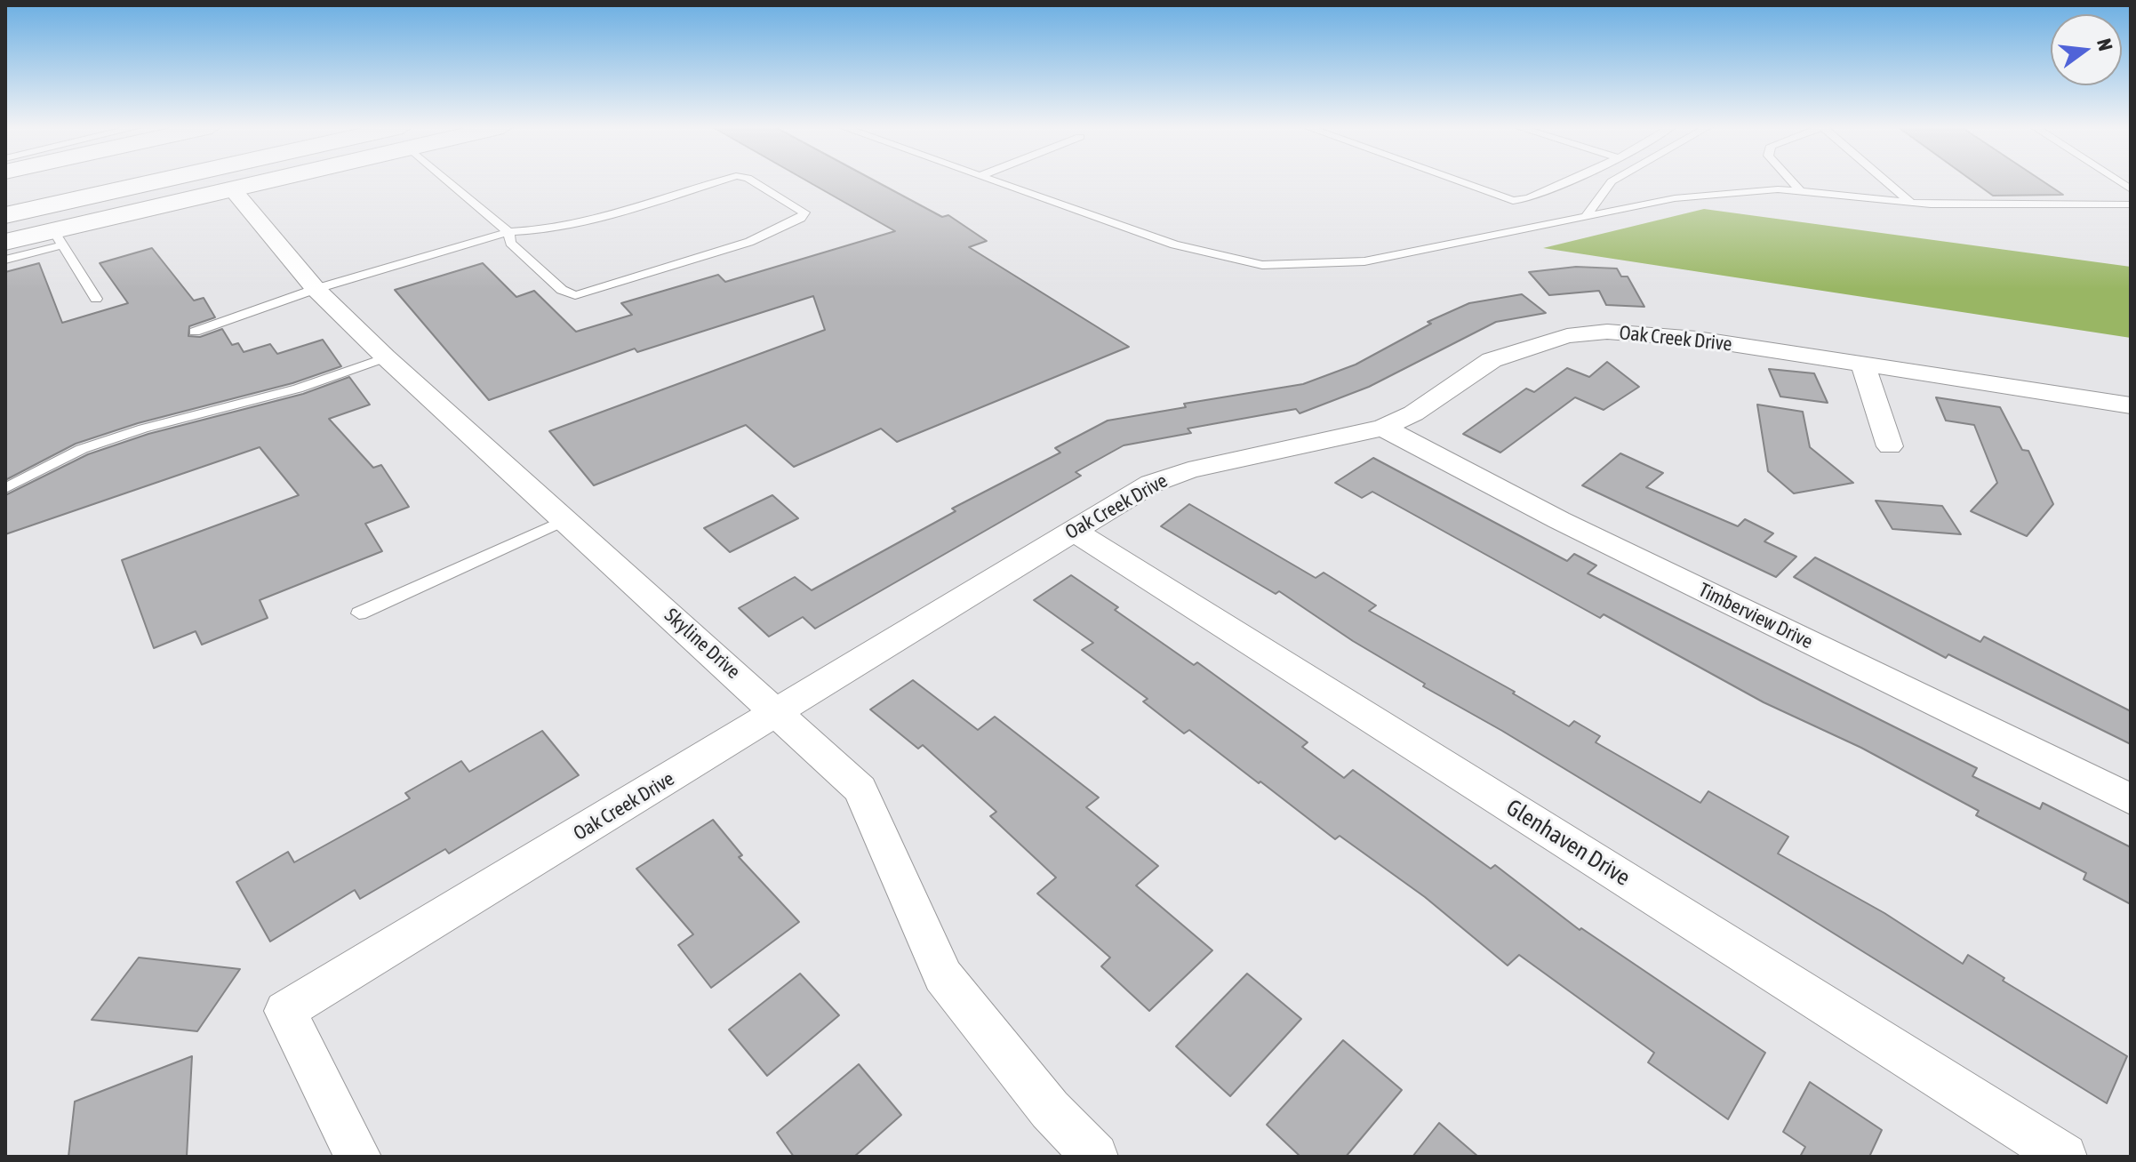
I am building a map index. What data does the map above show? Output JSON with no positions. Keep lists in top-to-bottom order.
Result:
{
  "streets": {
    "street": [
      "Oak Creek Drive",
      "Timberview Drive",
      "Skyline Drive",
      "Glenhaven Drive"
    ]
  },
  "crossings": [
    ["Oak Creek Drive", "Timberview Drive"],
    ["Oak Creek Drive", "Skyline Drive"],
    ["Oak Creek Drive", "Glenhaven Drive"]
  ],
  "north": "right"
}
